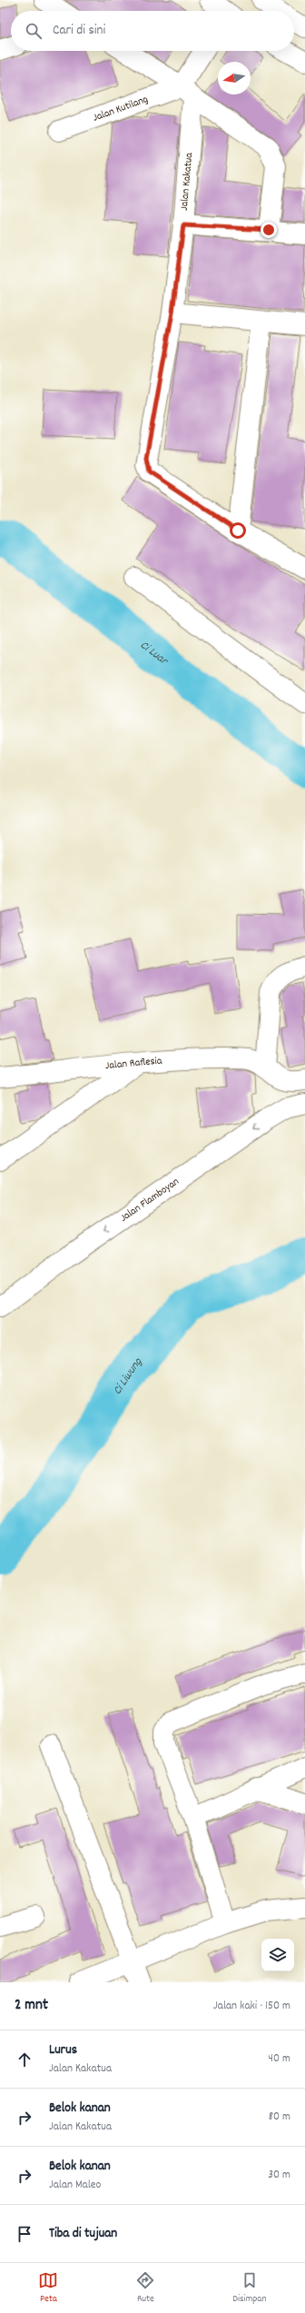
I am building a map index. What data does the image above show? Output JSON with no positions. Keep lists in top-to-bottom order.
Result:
{
  "streets": {
    "street": [
      "Jalan Kutilang",
      "Jalan Kakatua",
      "Jalan Raflesia",
      "Jalan Flamboyan"
    ]
  },
  "crossings": [
    ["Jalan Kutilang", "Jalan Kakatua"]
  ],
  "water": ["Ci Luar", "Ci Liwung"],
  "north": "left",
  "page": {
    "search": "Cari di sini",
    "heading": ["2 mnt", "Jalan kaki · 150 m"],
    "list": [
      ["Lurus", "Jalan Kakatua", "40 m"],
      ["Belok kanan", "Jalan Kakatua", "80 m"],
      ["Belok kanan", "Jalan Maleo", "30 m"],
      "Tiba di tujuan"
    ],
    "nav": ["Peta", "Rute", "Disimpan"]
  }
}
